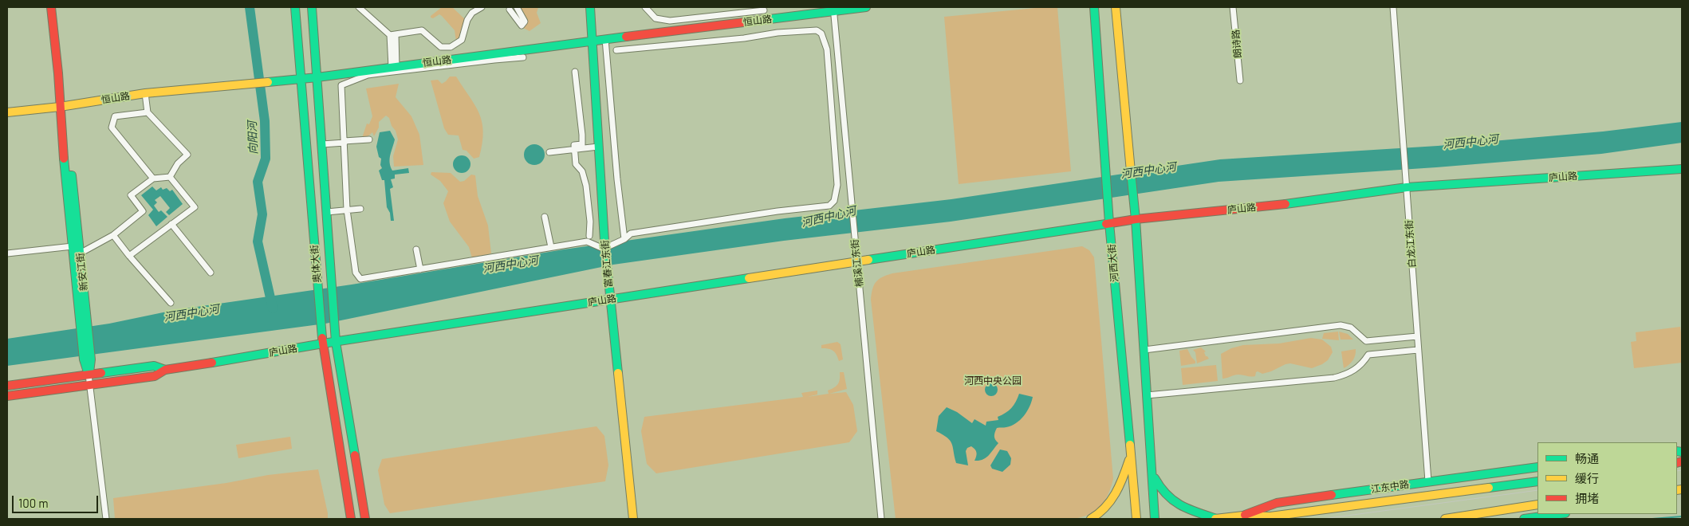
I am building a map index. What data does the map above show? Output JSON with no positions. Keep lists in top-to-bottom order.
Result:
{
  "streets": {
    "main road": [
      "恒山路",
      "庐山路",
      "河西大街",
      "奥体大街",
      "富春江东街",
      "新安江街",
      "江东中路"
    ],
    "street": ["朗诗路", "白龙江东街", "楠溪江东街"]
  },
  "crossings": [
    ["恒山路", "楠溪江东街"],
    ["恒山路", "奥体大街"],
    ["恒山路", "富春江东街"],
    ["恒山路", "新安江街"],
    ["庐山路", "白龙江东街"],
    ["庐山路", "楠溪江东街"],
    ["庐山路", "河西大街"],
    ["庐山路", "奥体大街"],
    ["庐山路", "富春江东街"],
    ["庐山路", "新安江街"],
    ["白龙江东街", "江东中路"]
  ],
  "water": ["向阳河", "河西中心河"],
  "parks": ["河西中央公园"],
  "legend": ["畅通", "缓行", "拥堵"],
  "scale_bar": "100 m"
}
